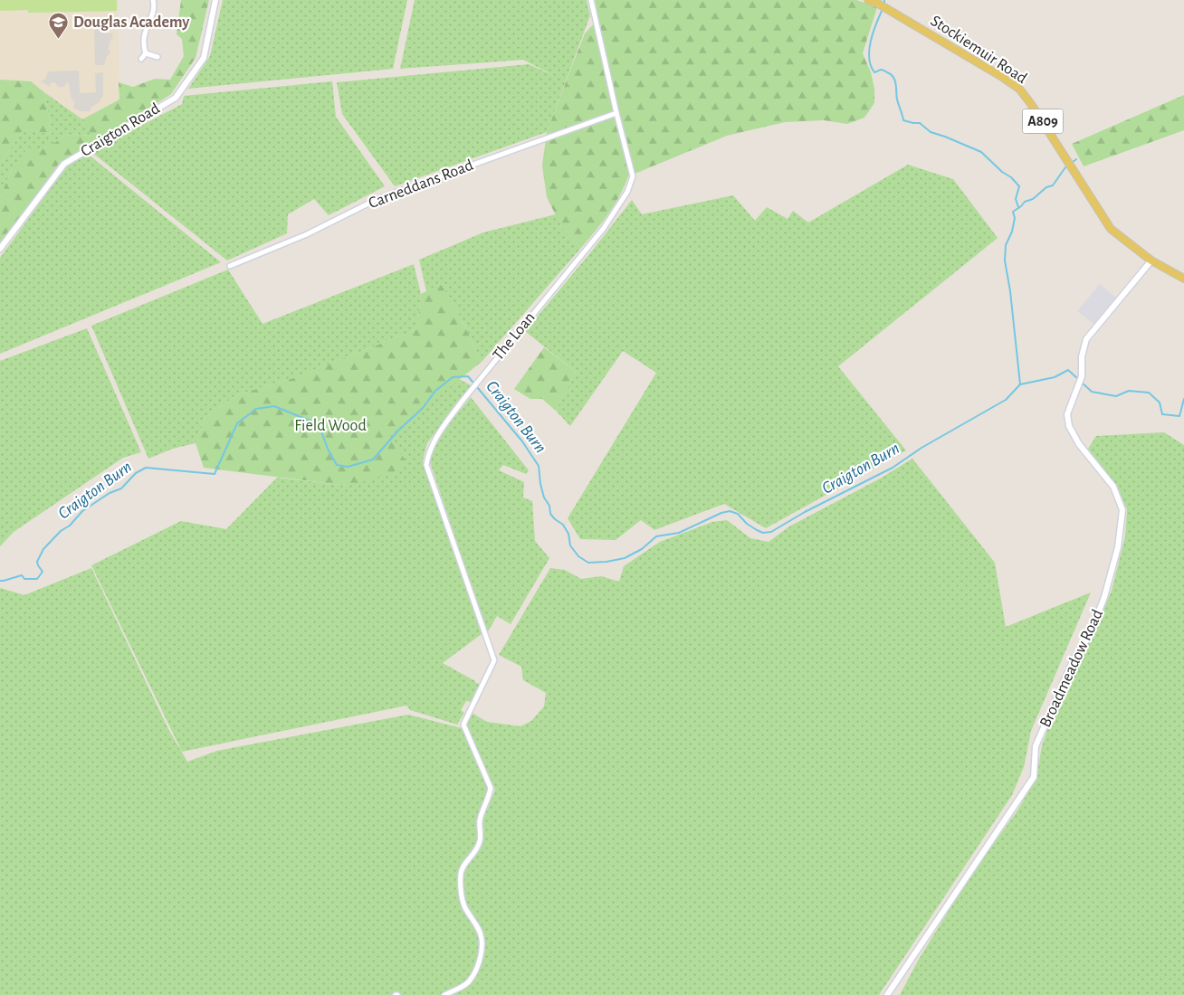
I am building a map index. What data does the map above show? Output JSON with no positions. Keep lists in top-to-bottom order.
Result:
{
  "streets": {
    "main road": ["Stockiemuir Road", "A809"],
    "street": [
      "Craigton Road",
      "Carneddans Road",
      "The Loan",
      "Broadmeadow Road"
    ]
  },
  "crossings": [
    ["Stockiemuir Road", "Broadmeadow Road"],
    ["Carneddans Road", "The Loan"]
  ],
  "water": ["Craigton Burn"],
  "parks": ["Field Wood"],
  "places": {
    "school or university": ["Douglas Academy"]
  }
}
